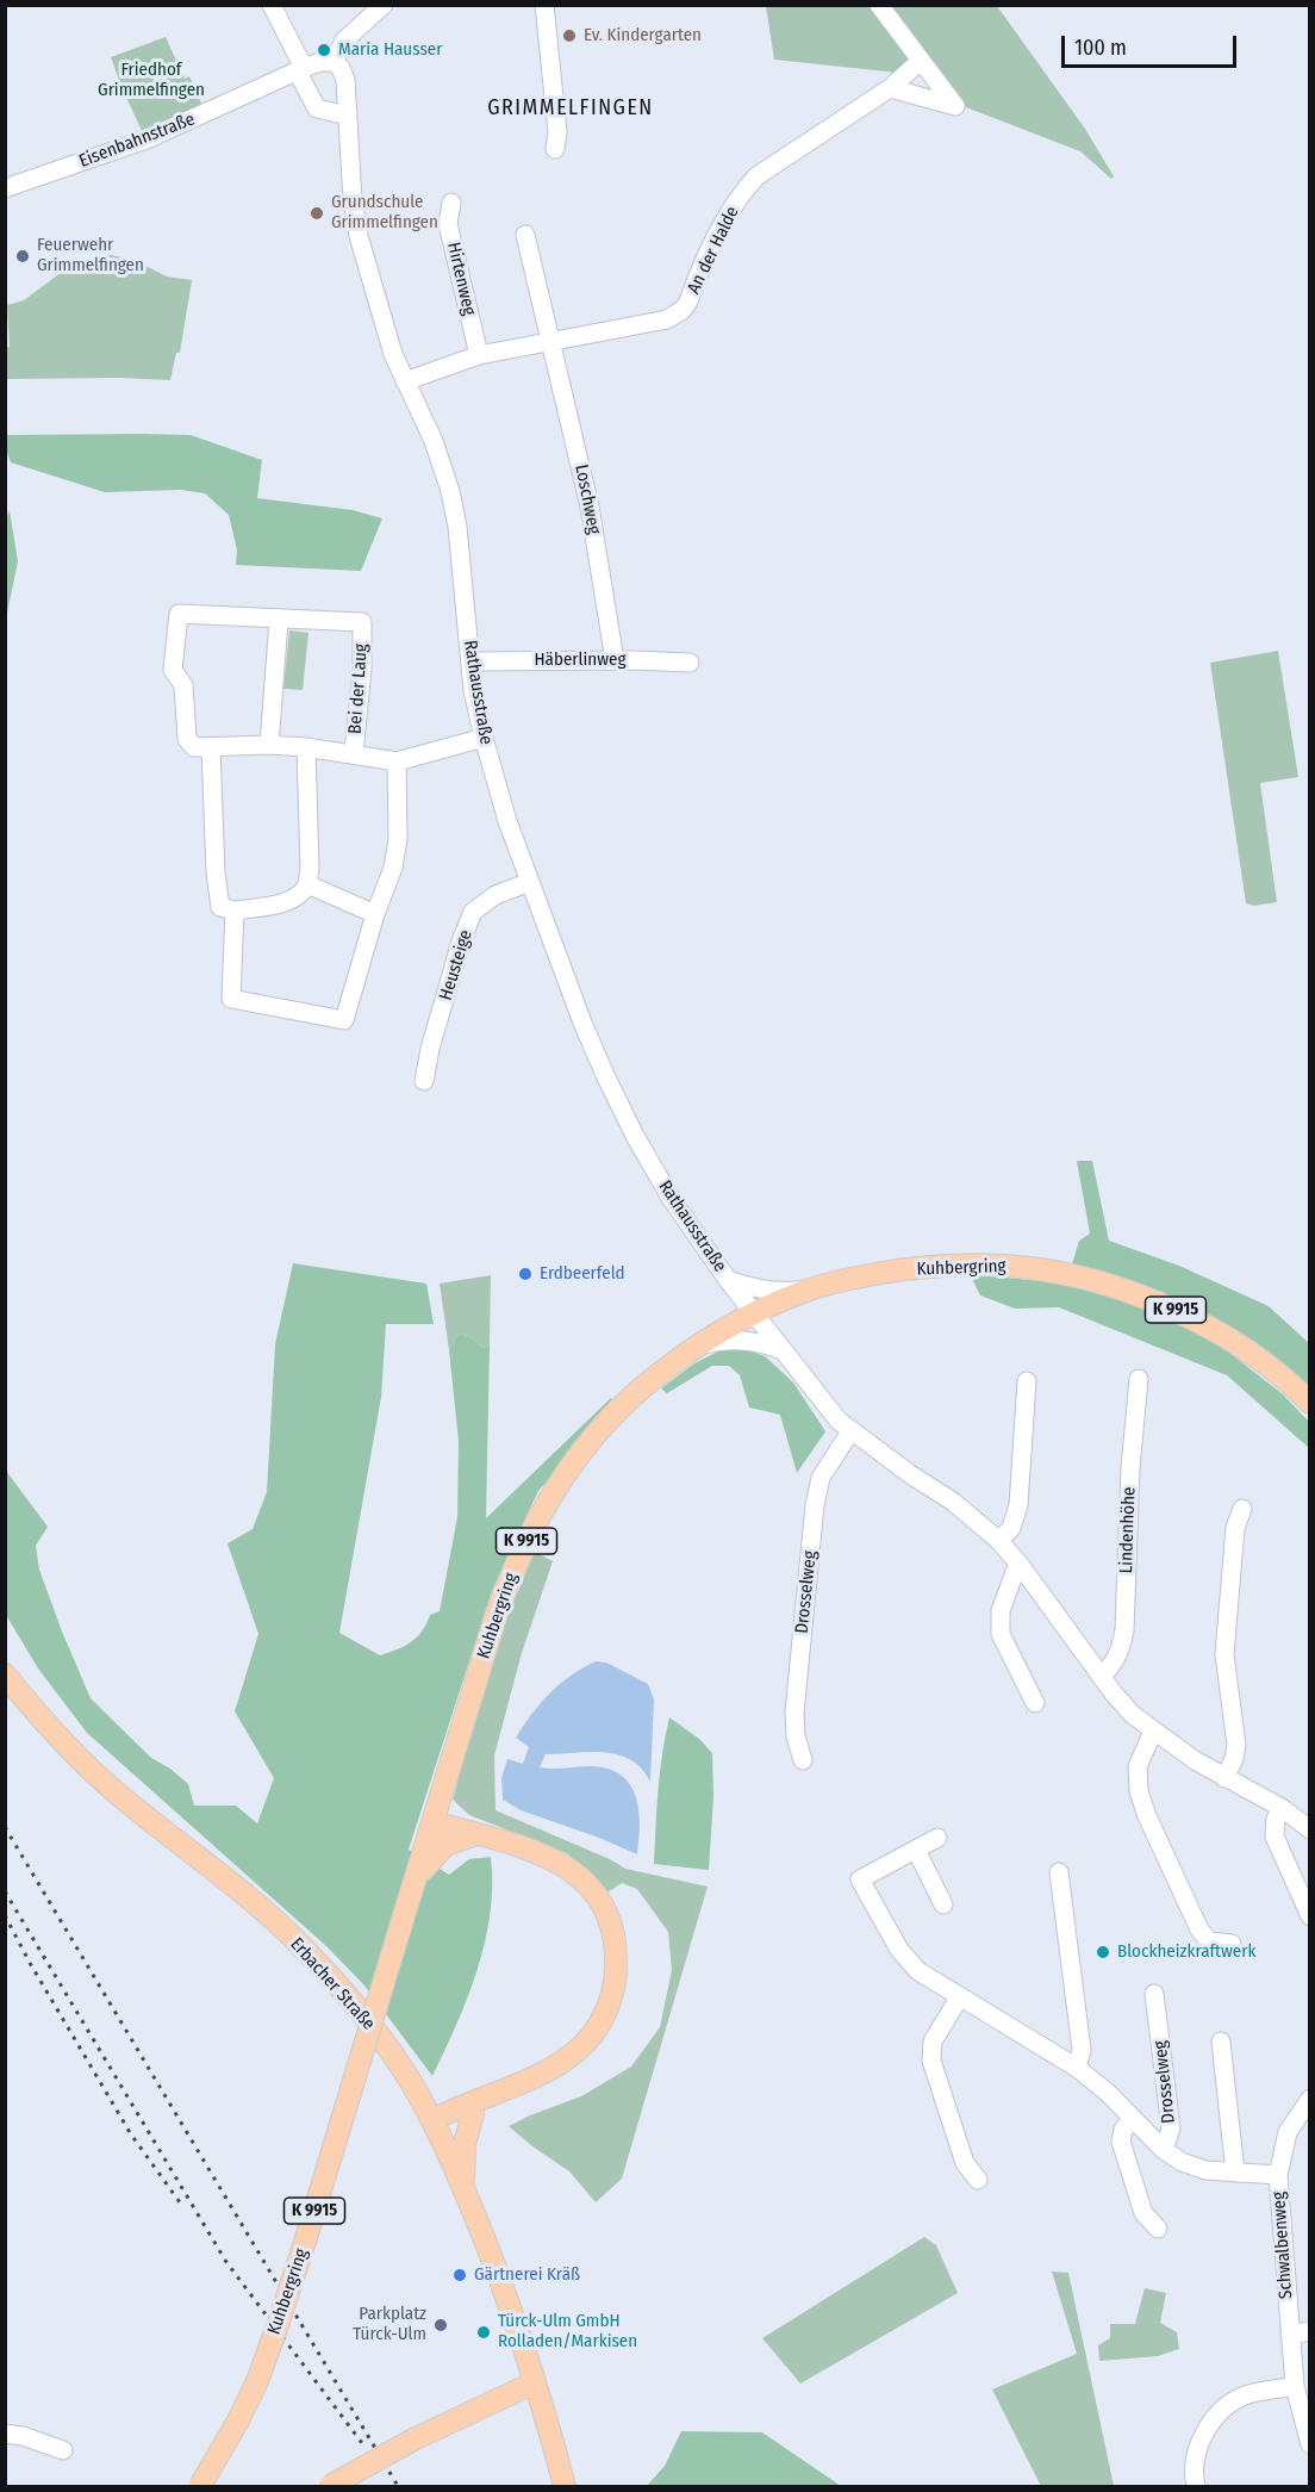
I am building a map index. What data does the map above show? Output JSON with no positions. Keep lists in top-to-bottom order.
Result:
{
  "streets": {
    "main road": ["Kuhbergring", "K 9915", "Erbacher Straße"],
    "street": [
      "Eisenbahnstraße",
      "An der Halde",
      "Hirtenweg",
      "Loschweg",
      "Häberlinweg",
      "Bei der Laug",
      "Rathausstraße",
      "Heusteige",
      "Lindenhöhe",
      "Drosselweg",
      "Schwalbenweg"
    ]
  },
  "crossings": [
    ["An der Halde", "Hirtenweg"],
    ["An der Halde", "Loschweg"],
    ["An der Halde", "Rathausstraße"],
    ["Loschweg", "Häberlinweg"],
    ["Häberlinweg", "Rathausstraße"],
    ["Bei der Laug", "Rathausstraße"],
    ["Rathausstraße", "Heusteige"],
    ["Rathausstraße", "Kuhbergring"],
    ["Rathausstraße", "Drosselweg"],
    ["Drosselweg", "Schwalbenweg"]
  ],
  "districts": ["GRIMMELFINGEN"],
  "parks": ["Friedhof Grimmelfingen"],
  "places": [
    "Ev. Kindergarten",
    "Maria Hausser",
    "Grundschule Grimmelfingen",
    "Feuerwehr Grimmelfingen",
    "Erdbeerfeld",
    "Blockheizkraftwerk",
    "Gärtnerei Kräß",
    "Parkplatz Türck-Ulm",
    "Türck-Ulm GmbH Rolladen/Markisen"
  ],
  "scale_bar": "100 m"
}
